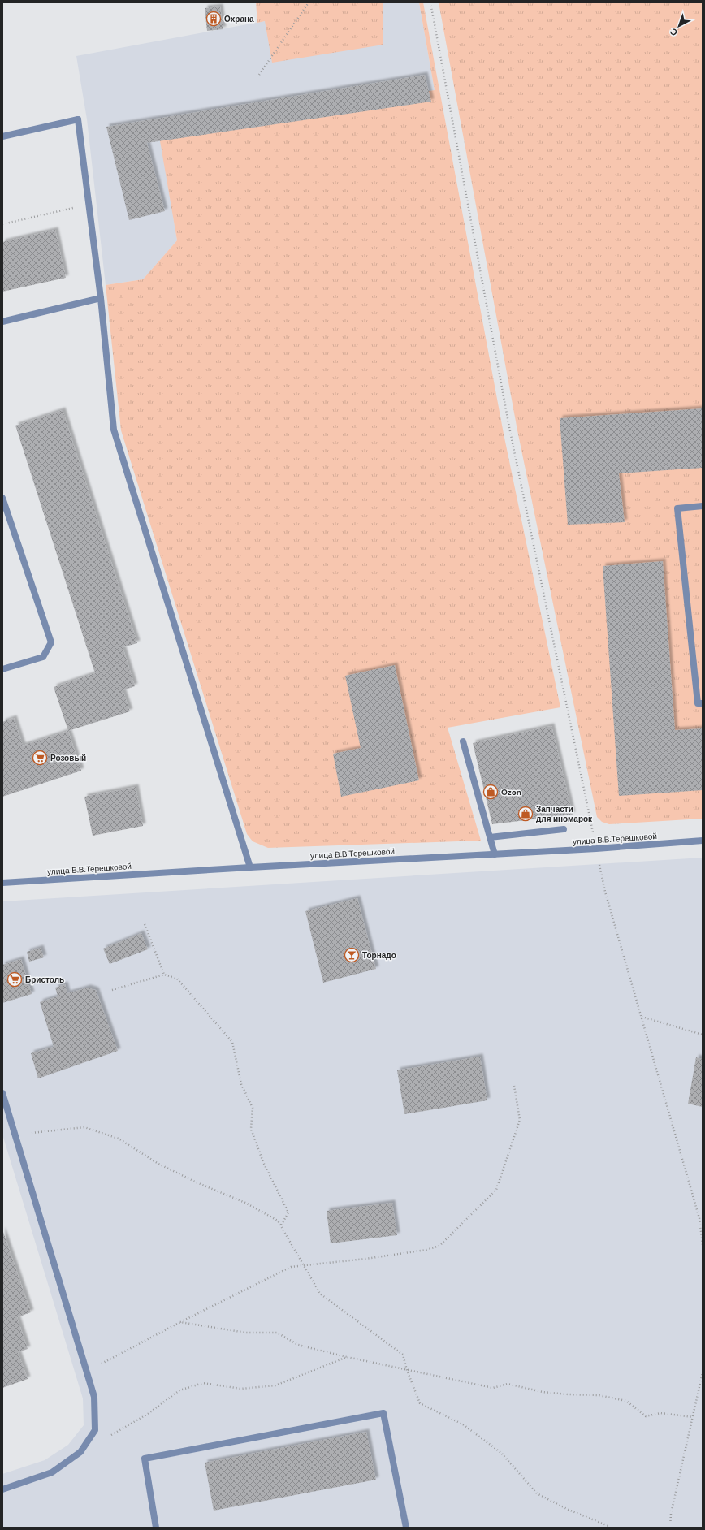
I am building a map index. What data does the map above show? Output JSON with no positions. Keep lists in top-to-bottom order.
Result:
{
  "streets": {
    "street": ["улица В.В.Терешковой"]
  },
  "places": {
    "building": ["Охрана"],
    "supermarket": ["Розовый", "Бристоль"],
    "shop": ["Ozon", "Запчасти для иномарок"],
    "bar": ["Торнадо"]
  },
  "north": "bottom left"
}
